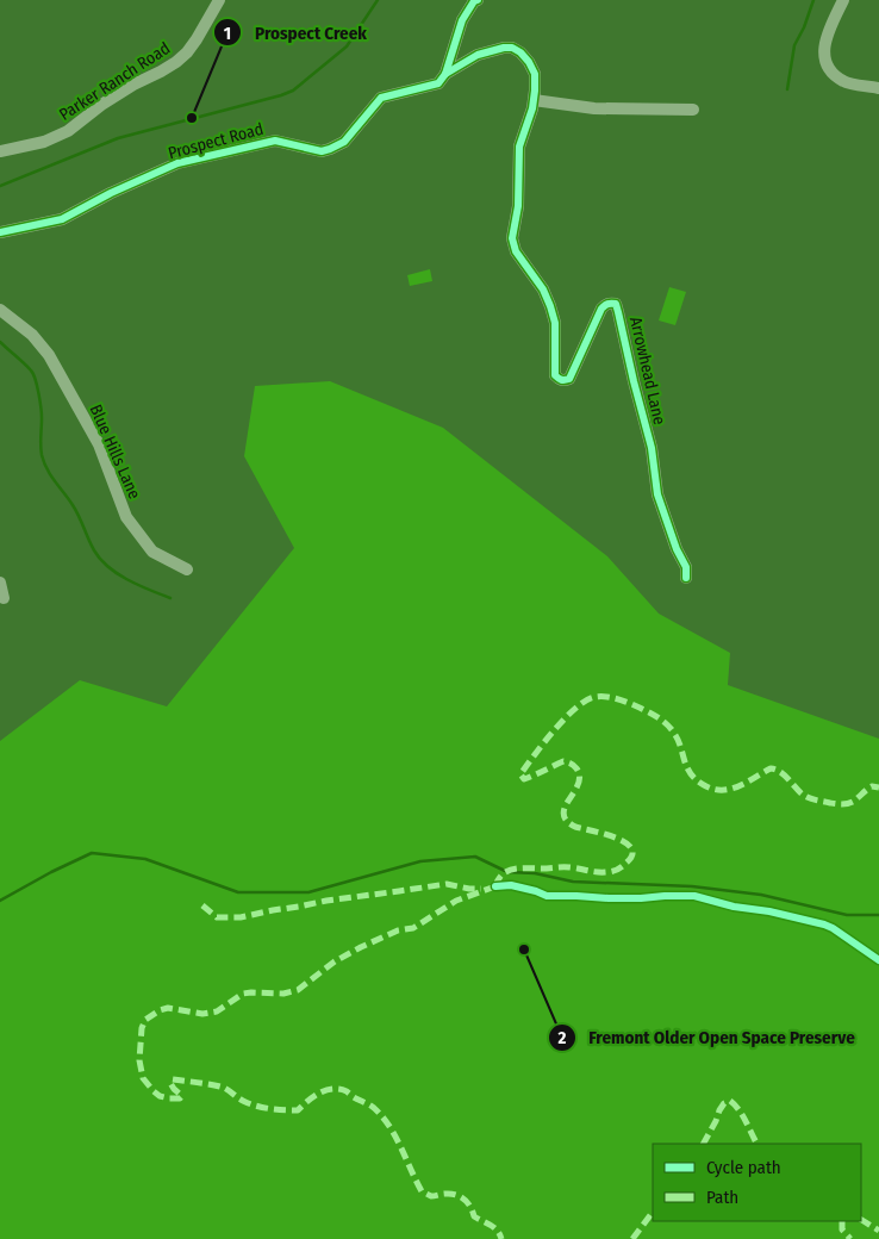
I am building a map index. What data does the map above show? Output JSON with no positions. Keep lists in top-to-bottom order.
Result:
{
  "streets": {
    "street": [
      "Parker Ranch Road",
      "Prospect Road",
      "Arrowhead Lane",
      "Blue Hills Lane"
    ]
  },
  "crossings": [
    ["Prospect Road", "Arrowhead Lane"]
  ],
  "places": ["Prospect Creek", "Fremont Older Open Space Preserve"],
  "legend": ["Cycle path", "Path"]
}
